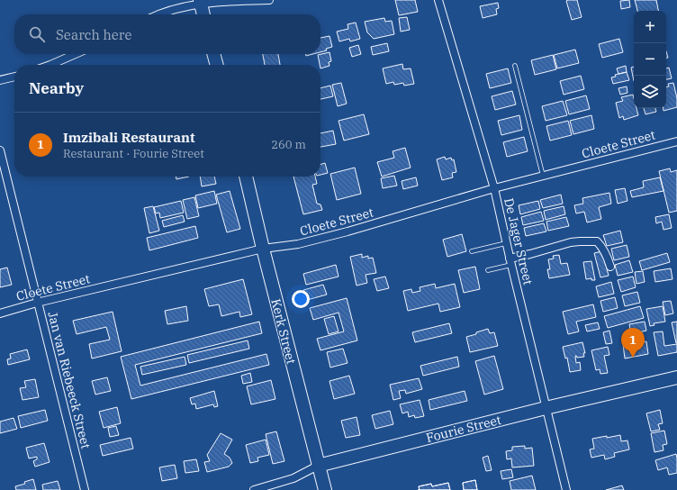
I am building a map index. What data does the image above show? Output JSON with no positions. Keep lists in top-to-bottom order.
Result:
{
  "streets": {
    "highway": ["Kerk Street", "Fourie Street"],
    "street": ["Cloete Street", "De Jager Street", "Jan van Riebeeck Street"]
  },
  "crossings": [
    ["Cloete Street", "De Jager Street"],
    ["Cloete Street", "Kerk Street"],
    ["Cloete Street", "Jan van Riebeeck Street"],
    ["De Jager Street", "Fourie Street"],
    ["Kerk Street", "Fourie Street"]
  ],
  "page": {
    "map_buttons": ["+", "−"],
    "search": "Search here",
    "heading": "Nearby",
    "list": [
      {
        "mark": "1",
        "name": "Imzibali Restaurant",
        "note": "Restaurant · Fourie Street",
        "value": "260 m"
      }
    ],
    "pins": "1"
  }
}
